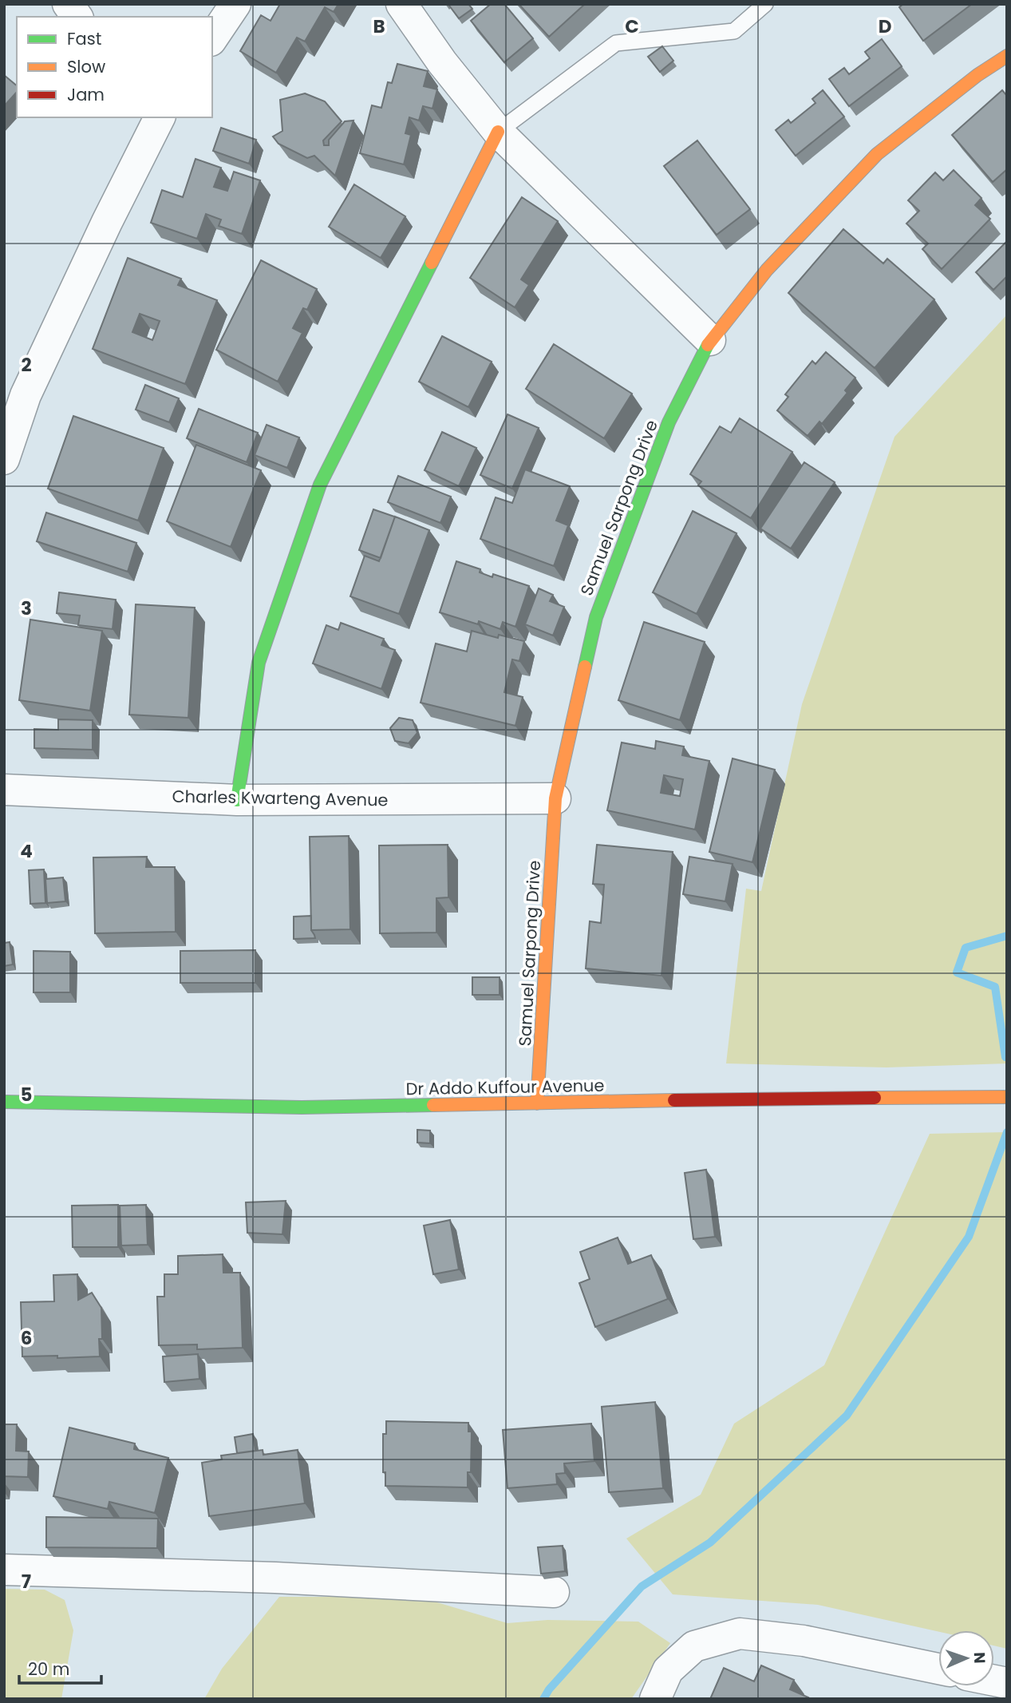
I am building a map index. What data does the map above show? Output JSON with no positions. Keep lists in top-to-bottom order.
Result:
{
  "streets": {
    "street": ["Samuel Sarpong Drive", "Charles Kwarteng Avenue", "Dr Addo Kuffour Avenue"]
  },
  "crossings": [
    ["Samuel Sarpong Drive", "Charles Kwarteng Avenue"],
    ["Samuel Sarpong Drive", "Dr Addo Kuffour Avenue"]
  ],
  "legend": ["Fast", "Slow", "Jam"],
  "scale_bar": "20 m",
  "north": "right",
  "grid": {
    "columns": ["B", "C", "D"],
    "rows": [
      "2",
      "3",
      "4",
      "5",
      "6",
      "7"
    ]
  }
}
